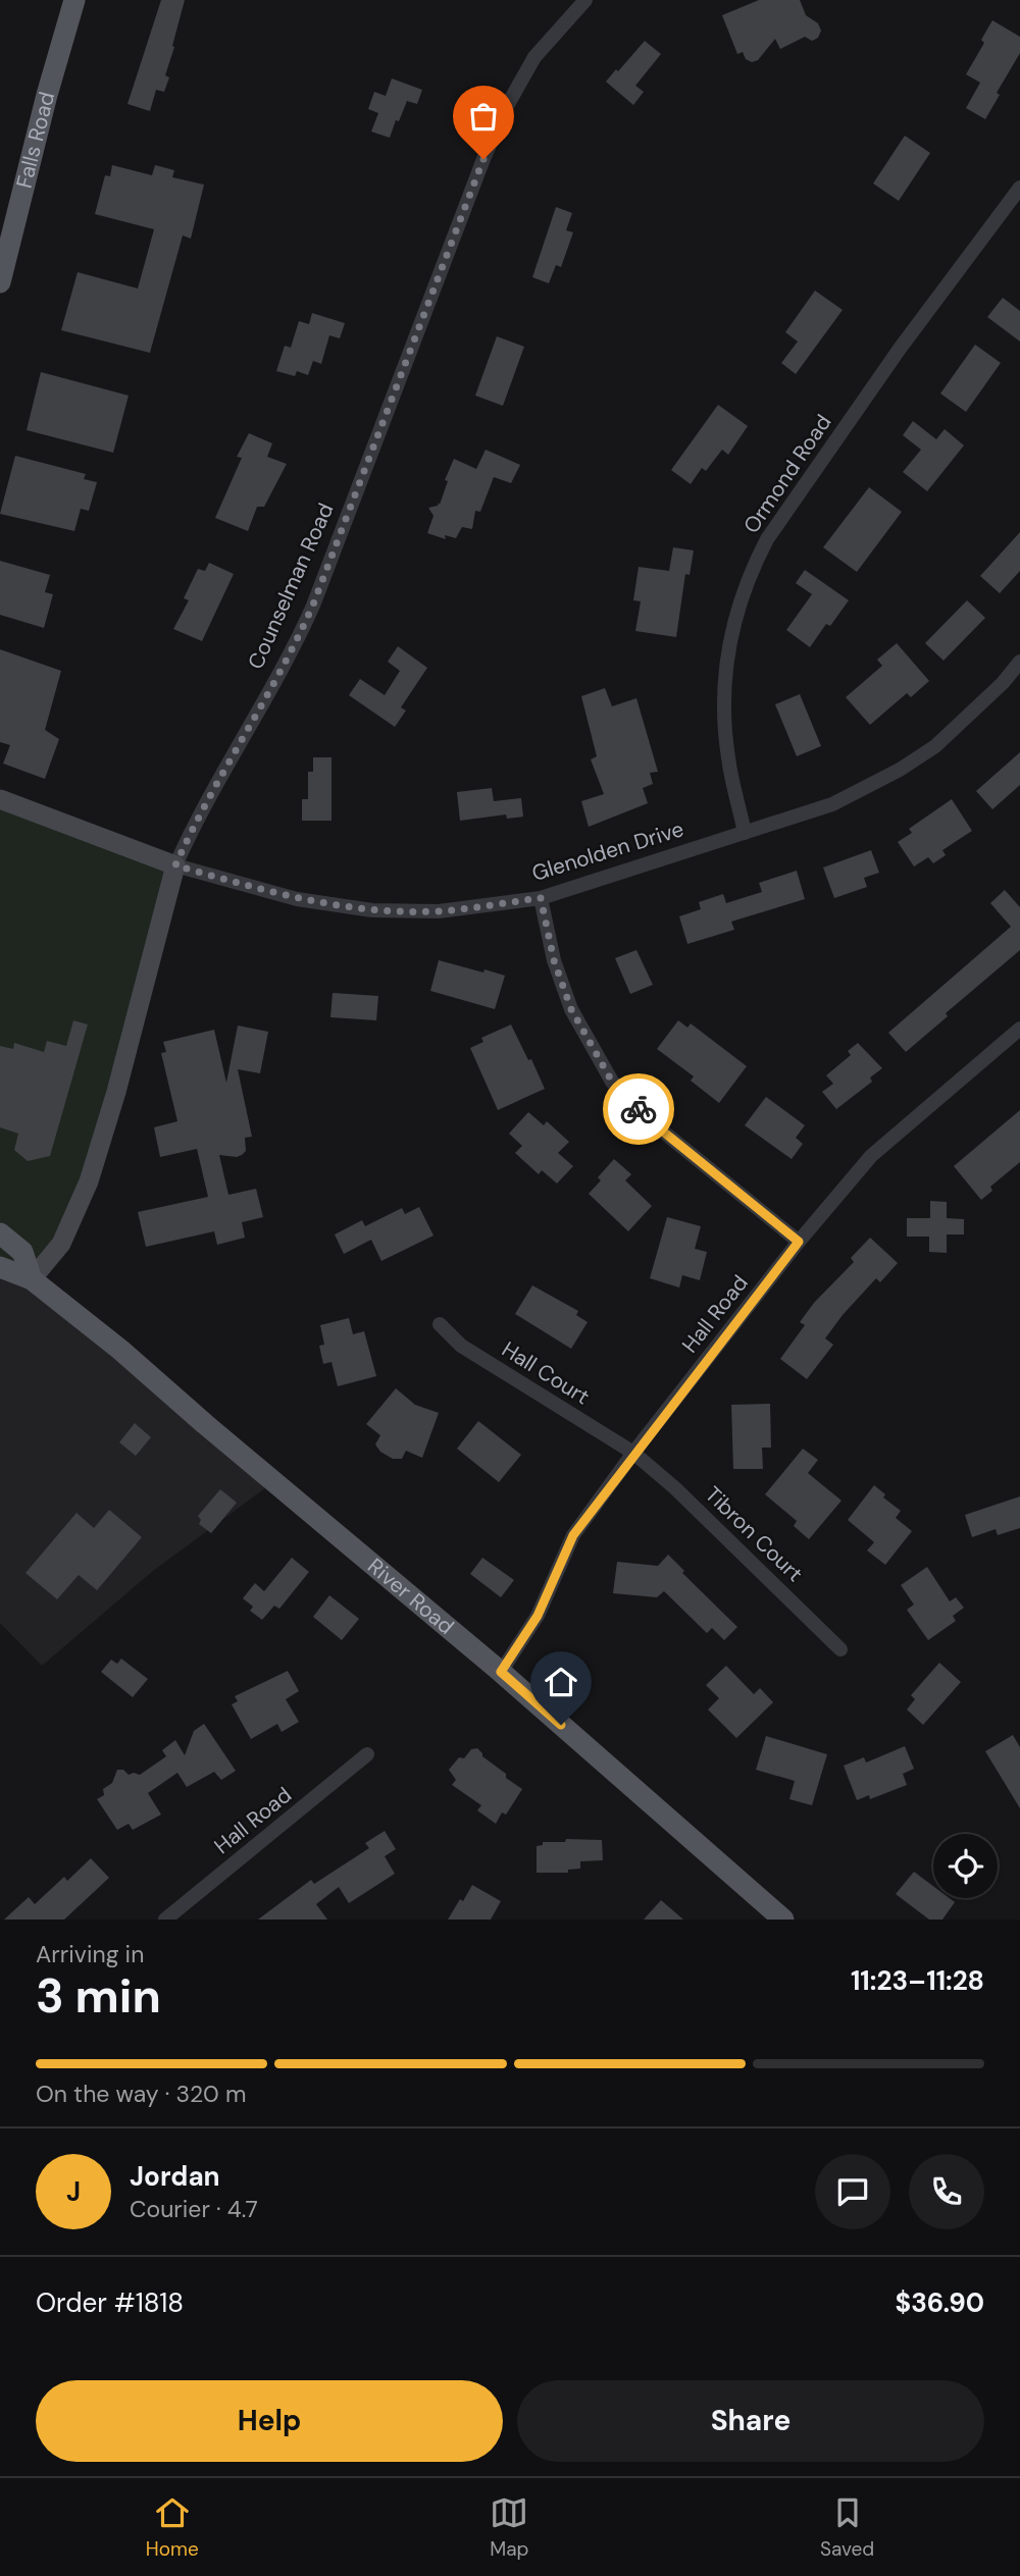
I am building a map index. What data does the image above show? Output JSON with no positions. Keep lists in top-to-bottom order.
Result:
{
  "streets": {
    "main road": ["Falls Road", "River Road"],
    "street": [
      "Ormond Road",
      "Counselman Road",
      "Glenolden Drive",
      "Hall Road",
      "Hall Court",
      "Tibron Court"
    ]
  },
  "crossings": [
    ["Ormond Road", "Glenolden Drive"],
    ["Counselman Road", "Glenolden Drive"],
    ["Counselman Road", "River Road"],
    ["Hall Road", "Hall Court"],
    ["Hall Road", "Tibron Court"],
    ["Hall Road", "River Road"],
    ["Hall Court", "Tibron Court"]
  ],
  "page": {
    "heading": ["3 min", "Arriving in", "11:23–11:28"],
    "panel": [
      "Jordan",
      "Courier · 4.7",
      "Order #1818",
      "$36.90"
    ],
    "bar": "On the way · 320 m",
    "round": "J",
    "buttons": ["Help", "Share"],
    "tabs": ["Home", "Map", "Saved"]
  }
}
